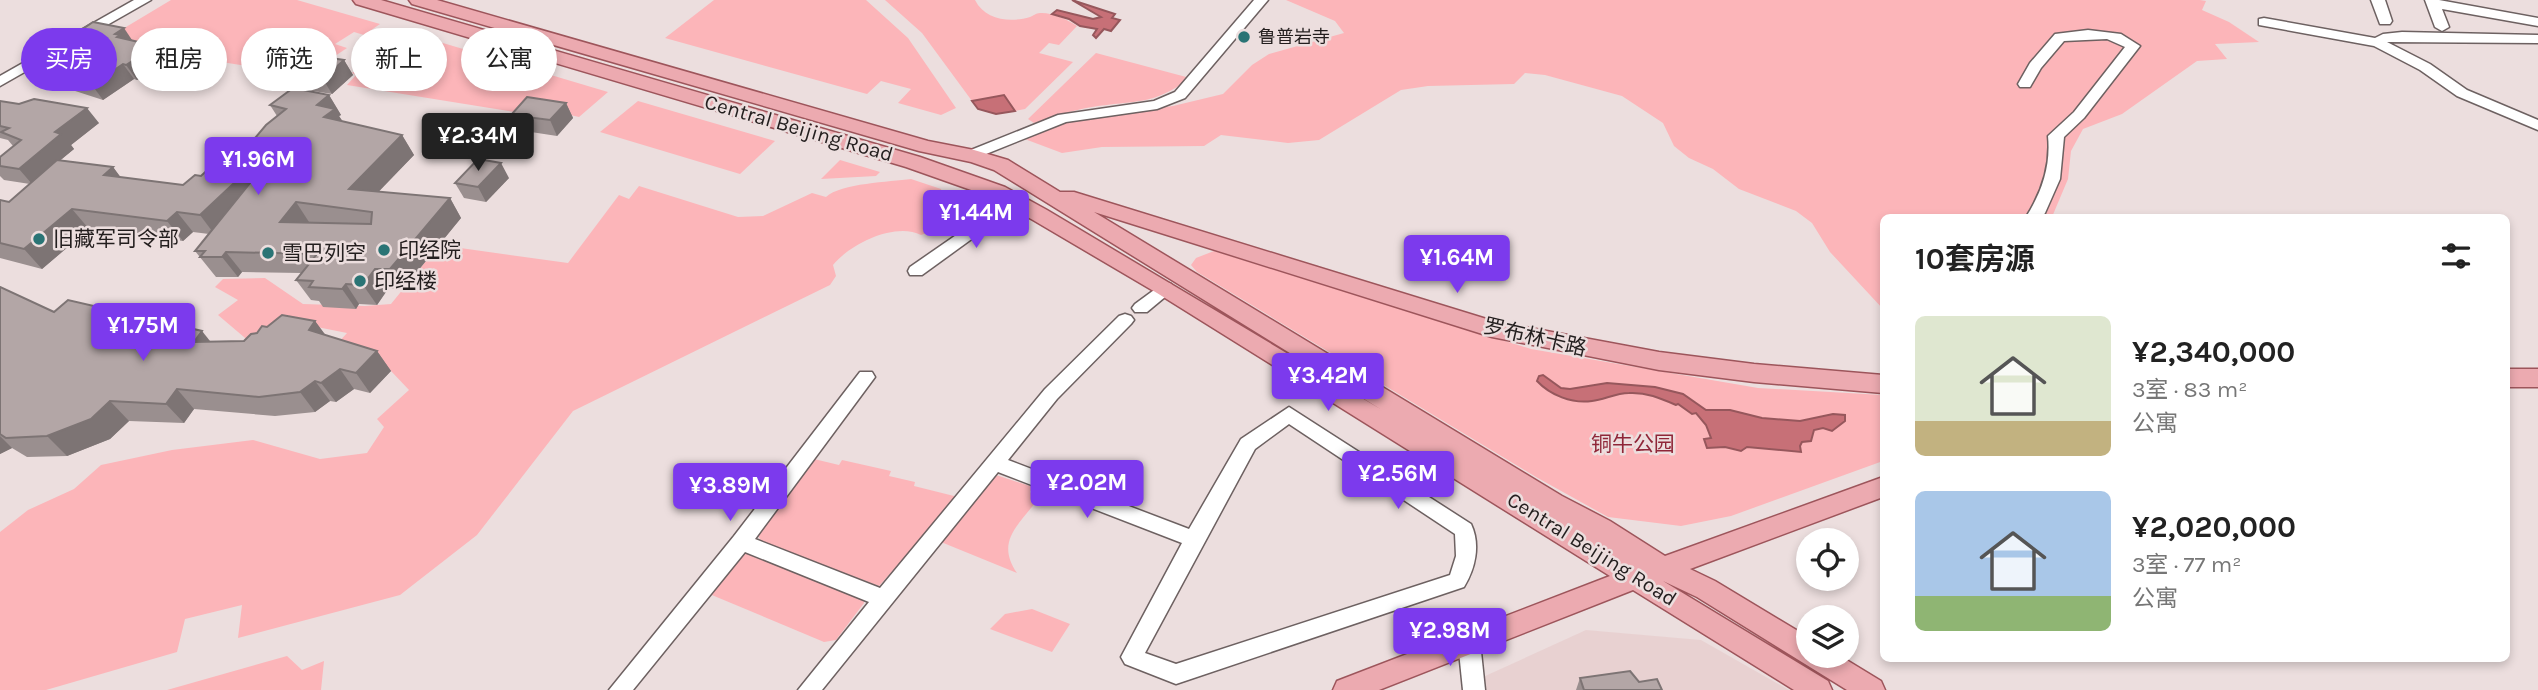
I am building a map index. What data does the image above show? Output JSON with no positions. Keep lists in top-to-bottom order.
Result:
{
  "streets": {
    "main road": ["Central Beijing Road", "罗布林卡路"]
  },
  "crossings": [
    ["Central Beijing Road", "罗布林卡路"]
  ],
  "parks": ["铜牛公园"],
  "places": [
    "鲁普岩寺",
    "旧藏军司令部",
    "印经院",
    "雪巴列空",
    "印经楼"
  ],
  "page": {
    "chip": [
      "买房",
      "租房",
      "筛选",
      "新上",
      "公寓"
    ],
    "price": [
      "¥2.34M",
      "¥1.96M",
      "¥1.44M",
      "¥1.64M",
      "¥1.75M",
      "¥3.42M",
      "¥2.56M",
      "¥2.02M",
      "¥3.89M",
      "¥2.98M"
    ],
    "heading": "10套房源",
    "list": [
      {
        "name": "¥2,340,000",
        "note": "3室 · 83 m² · 公寓"
      },
      {
        "name": "¥2,020,000",
        "note": "3室 · 77 m² · 公寓"
      }
    ]
  }
}
